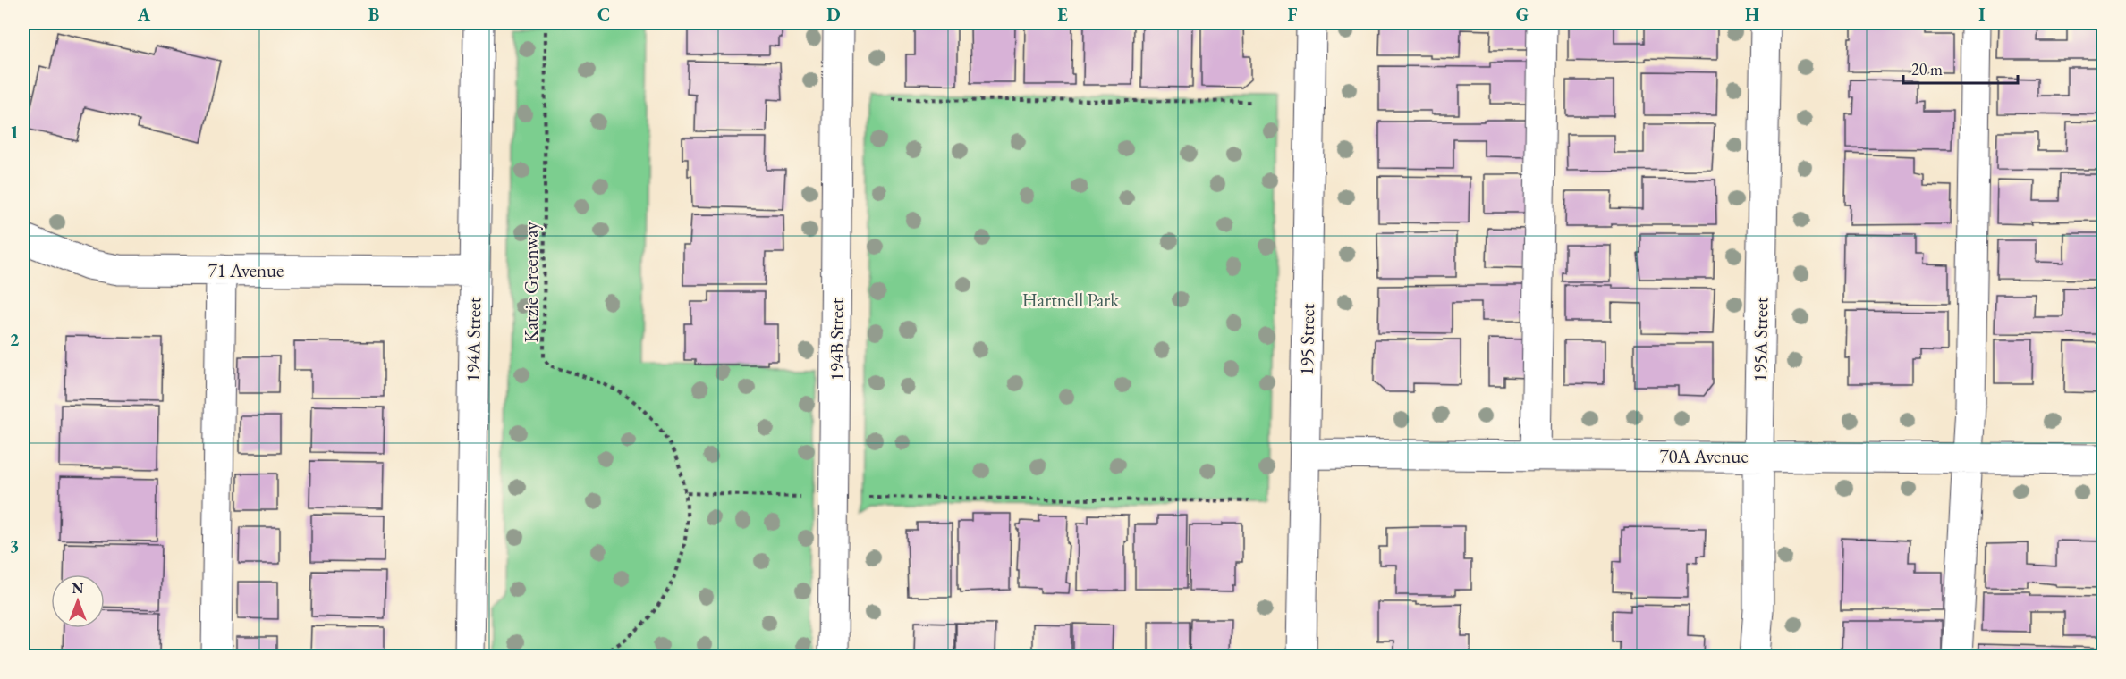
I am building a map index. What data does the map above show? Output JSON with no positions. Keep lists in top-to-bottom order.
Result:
{
  "streets": {
    "street": [
      "71 Avenue",
      "194A Street",
      "194B Street",
      "195 Street",
      "195A Street",
      "70A Avenue"
    ],
    "path": ["Katzie Greenway"]
  },
  "crossings": [
    ["71 Avenue", "194A Street"],
    ["195 Street", "70A Avenue"],
    ["195A Street", "70A Avenue"]
  ],
  "parks": ["Hartnell Park"],
  "scale_bar": "20 m",
  "north": "top",
  "grid": {
    "columns": [
      "A",
      "B",
      "C",
      "D",
      "E",
      "F",
      "G",
      "H",
      "I"
    ],
    "rows": ["1", "2", "3"]
  }
}
